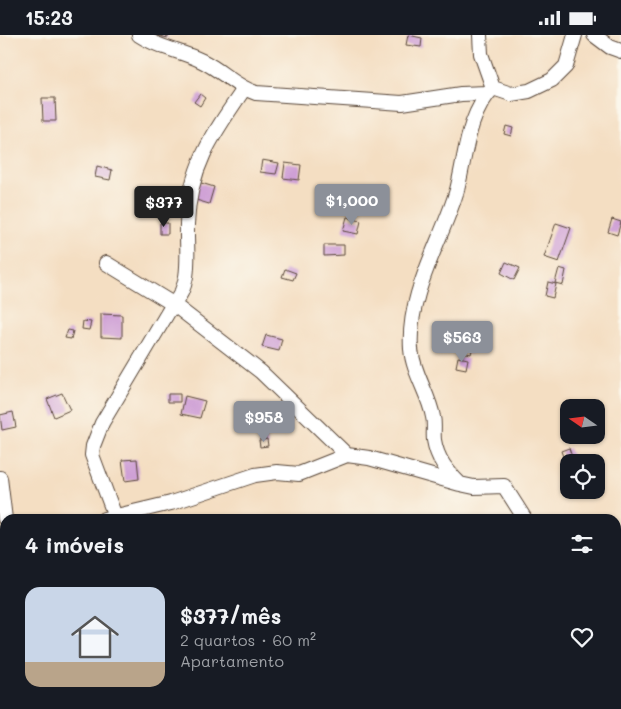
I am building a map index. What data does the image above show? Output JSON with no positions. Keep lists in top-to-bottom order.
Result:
{
  "north": "left",
  "page": {
    "status": "15:23",
    "price": [
      "$1,000",
      "$377",
      "$563",
      "$958"
    ],
    "heading": "4 imóveis",
    "list": [
      {
        "name": "$377/mês",
        "note": "2 quartos · 60 m² · Apartamento"
      }
    ]
  }
}
